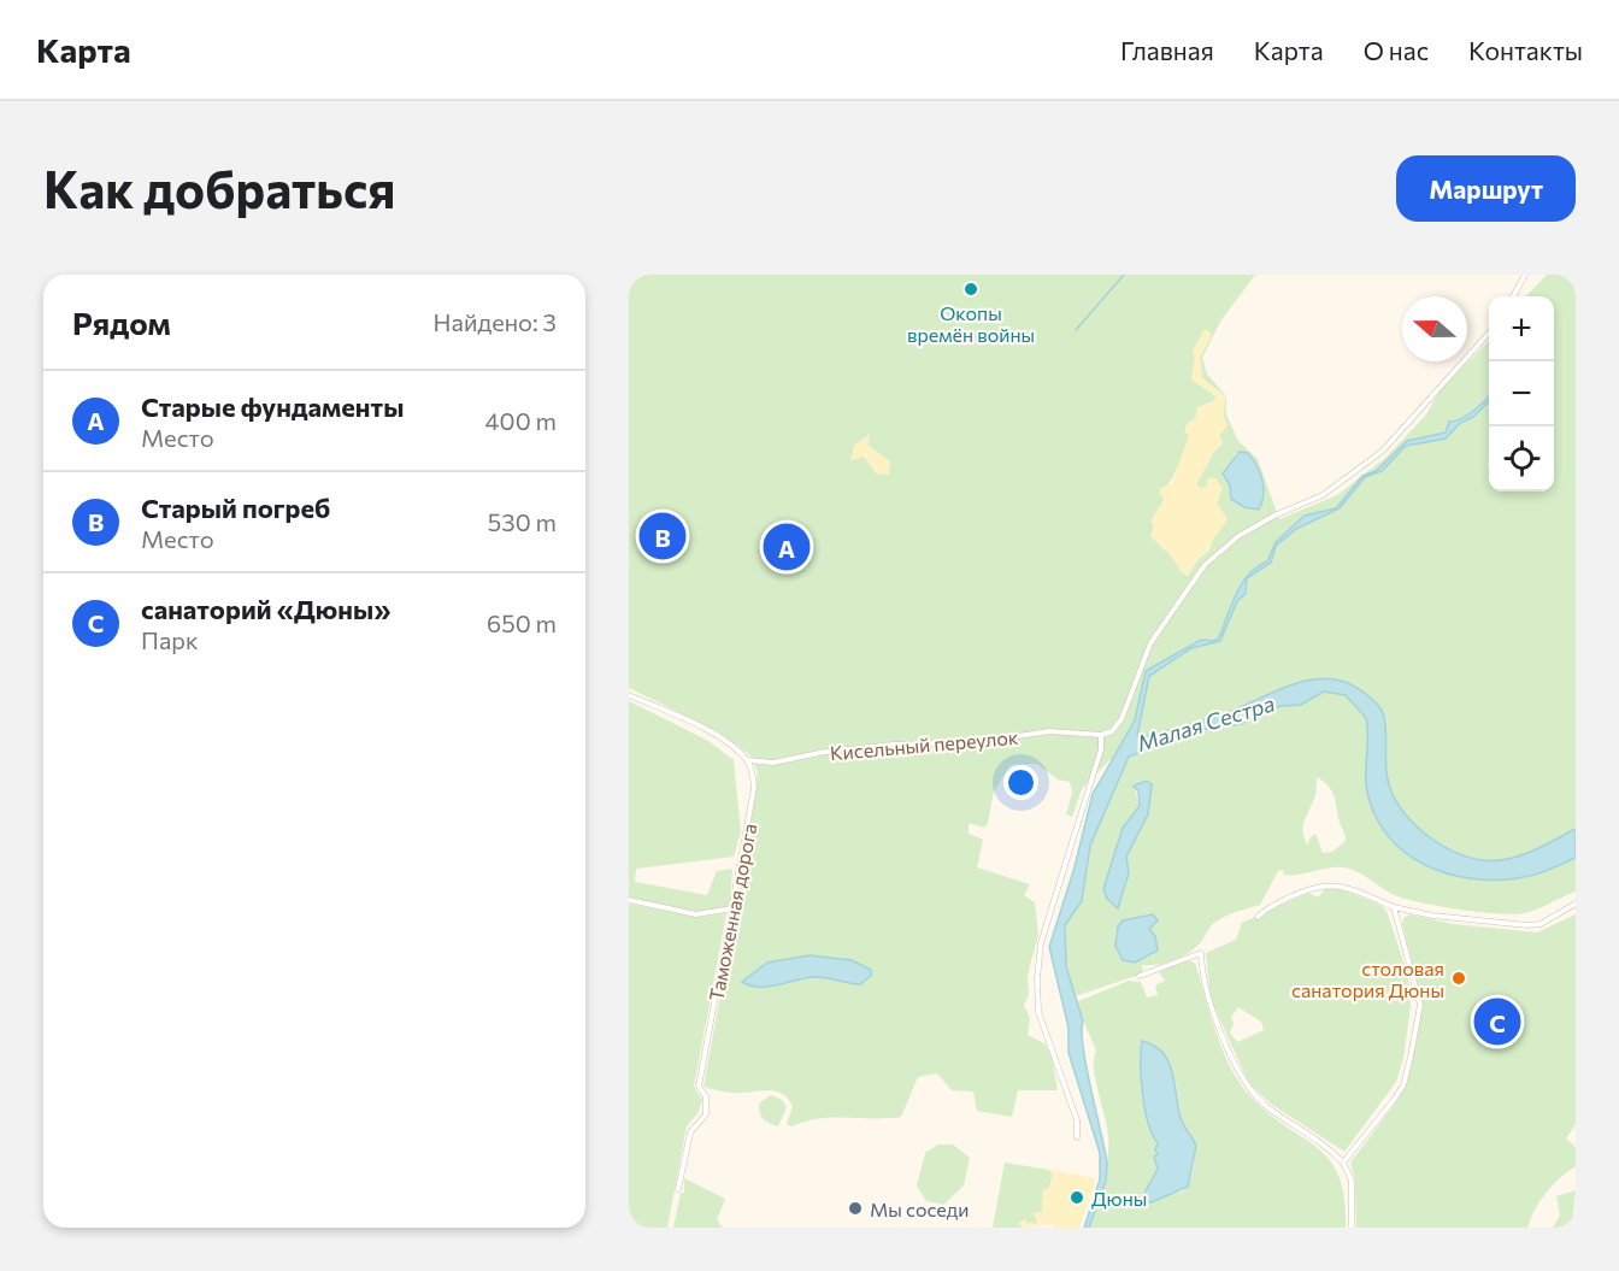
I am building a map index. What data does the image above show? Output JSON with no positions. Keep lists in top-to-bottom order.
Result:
{
  "streets": {
    "street": ["Кисельный переулок", "Таможенная дорога"]
  },
  "crossings": [
    ["Кисельный переулок", "Таможенная дорога"]
  ],
  "water": ["Малая Сестра"],
  "places": [
    "Окопы времён войны",
    "столовая санатория Дюны",
    "Дюны",
    "Мы соседи"
  ],
  "north": "left",
  "page": {
    "header": "Карта",
    "nav": [
      "Главная",
      "Карта",
      "О нас",
      "Контакты"
    ],
    "buttons": "Маршрут",
    "title": "Как добраться",
    "heading": ["Рядом", "Найдено: 3"],
    "map_buttons": ["+", "−"],
    "list": [
      {
        "mark": "A",
        "name": "Старые фундаменты",
        "note": "Место",
        "value": "400 m"
      },
      {
        "mark": "B",
        "name": "Старый погреб",
        "note": "Место",
        "value": "530 m"
      },
      {
        "mark": "C",
        "name": "санаторий «Дюны»",
        "note": "Парк",
        "value": "650 m"
      }
    ],
    "pins": ["B", "A", "C"]
  }
}
